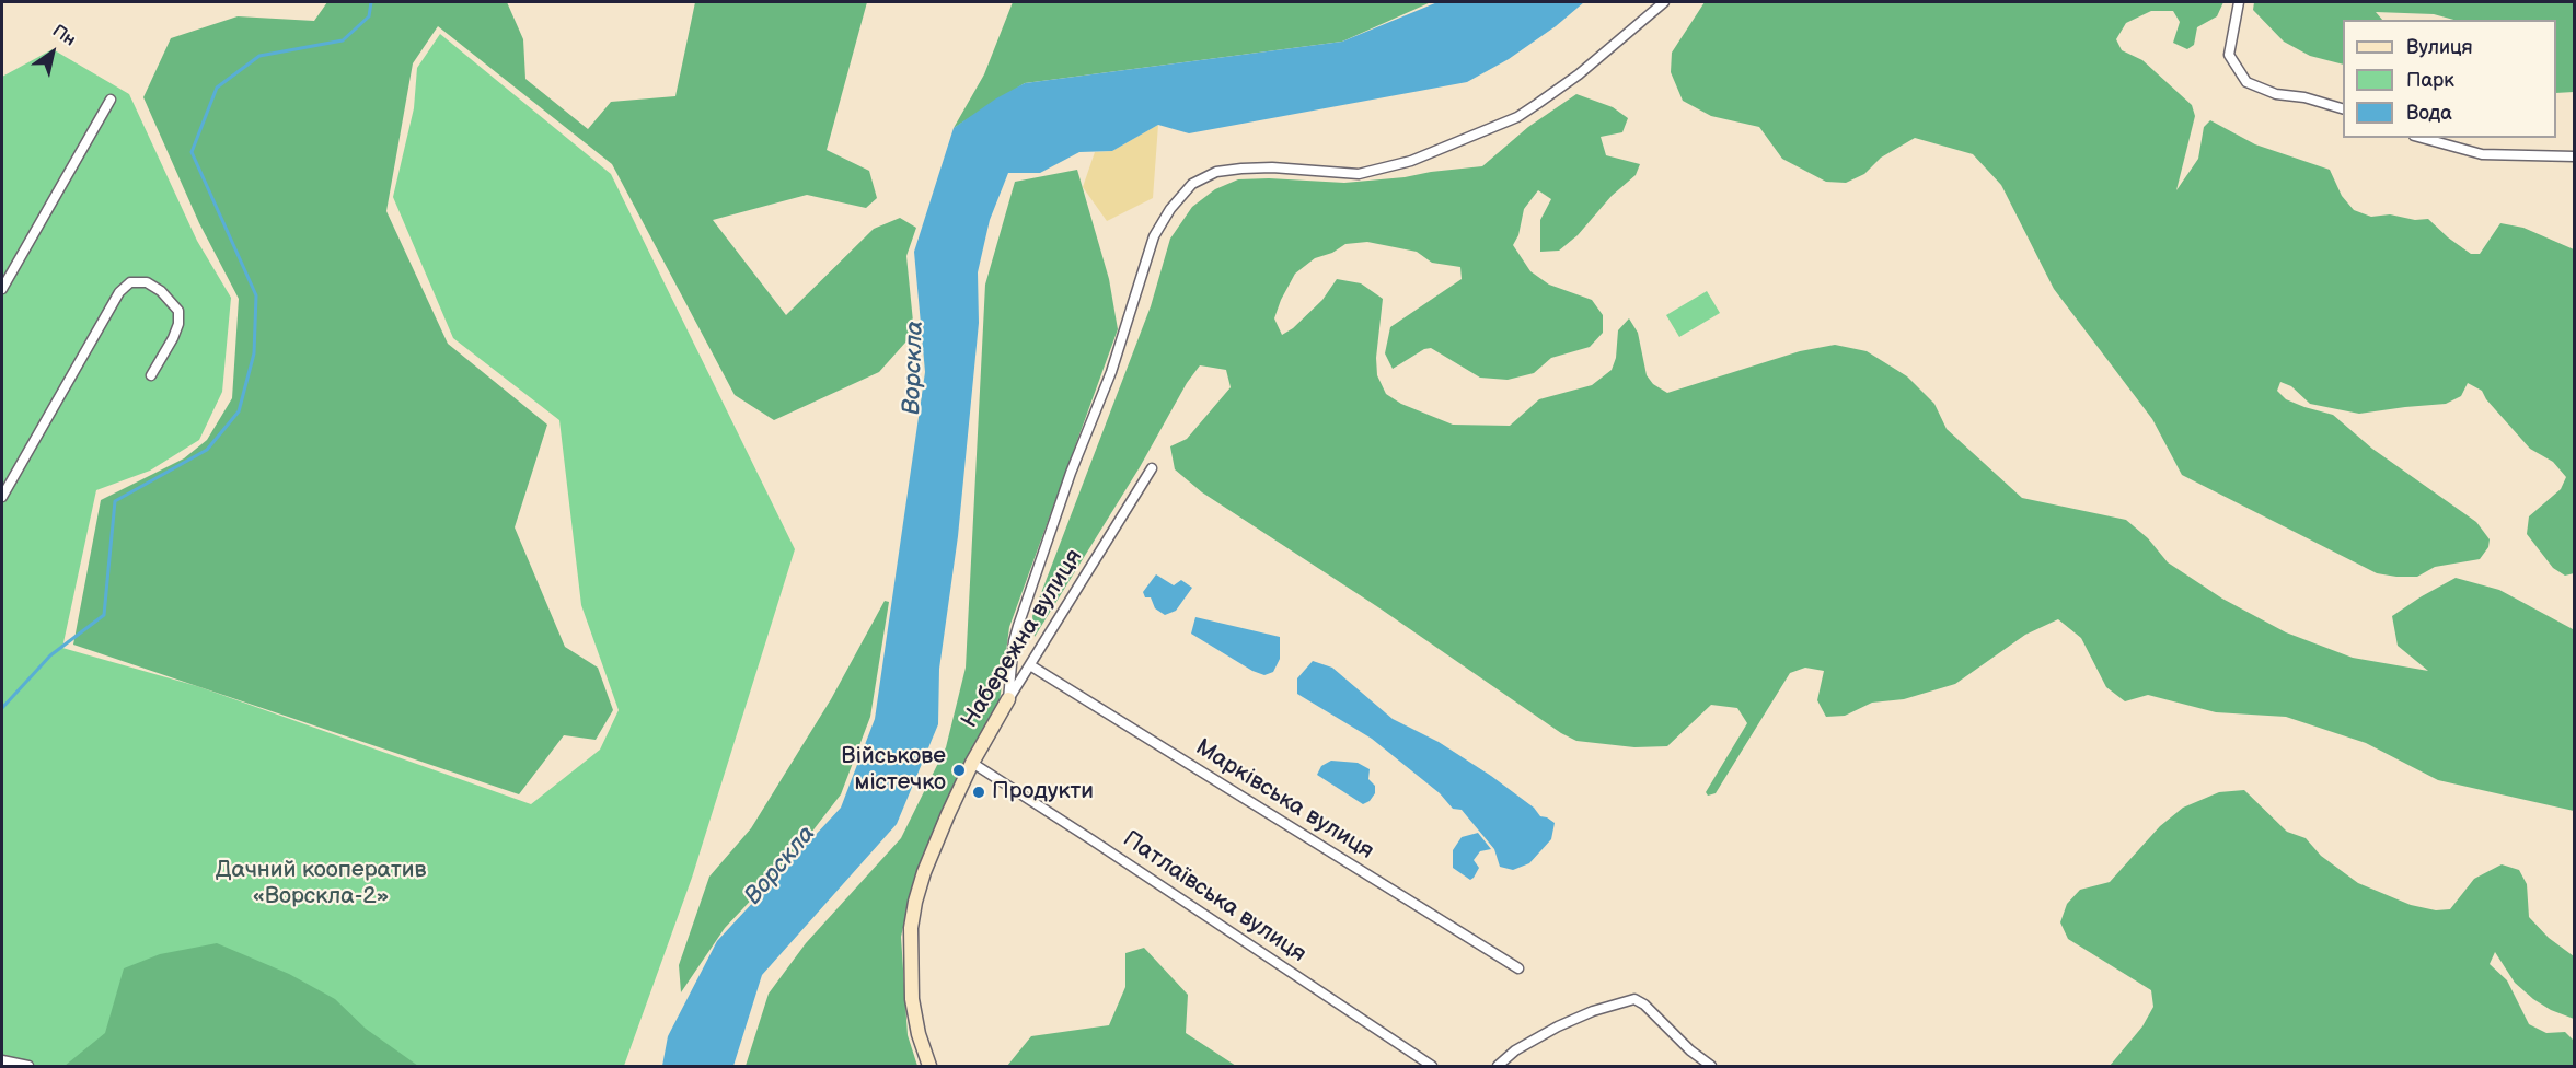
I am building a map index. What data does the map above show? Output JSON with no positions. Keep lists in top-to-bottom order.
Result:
{
  "streets": {
    "street": ["Набережна вулиця", "Марківська вулиця", "Патлаївська вулиця"]
  },
  "crossings": [
    ["Набережна вулиця", "Марківська вулиця"],
    ["Набережна вулиця", "Патлаївська вулиця"]
  ],
  "water": ["Ворскла"],
  "parks": ["Дачний кооператив «Ворскла-2»"],
  "places": ["Військове містечко", "Продукти"],
  "legend": ["Вулиця", "Парк", "Вода"],
  "north": "top right"
}
